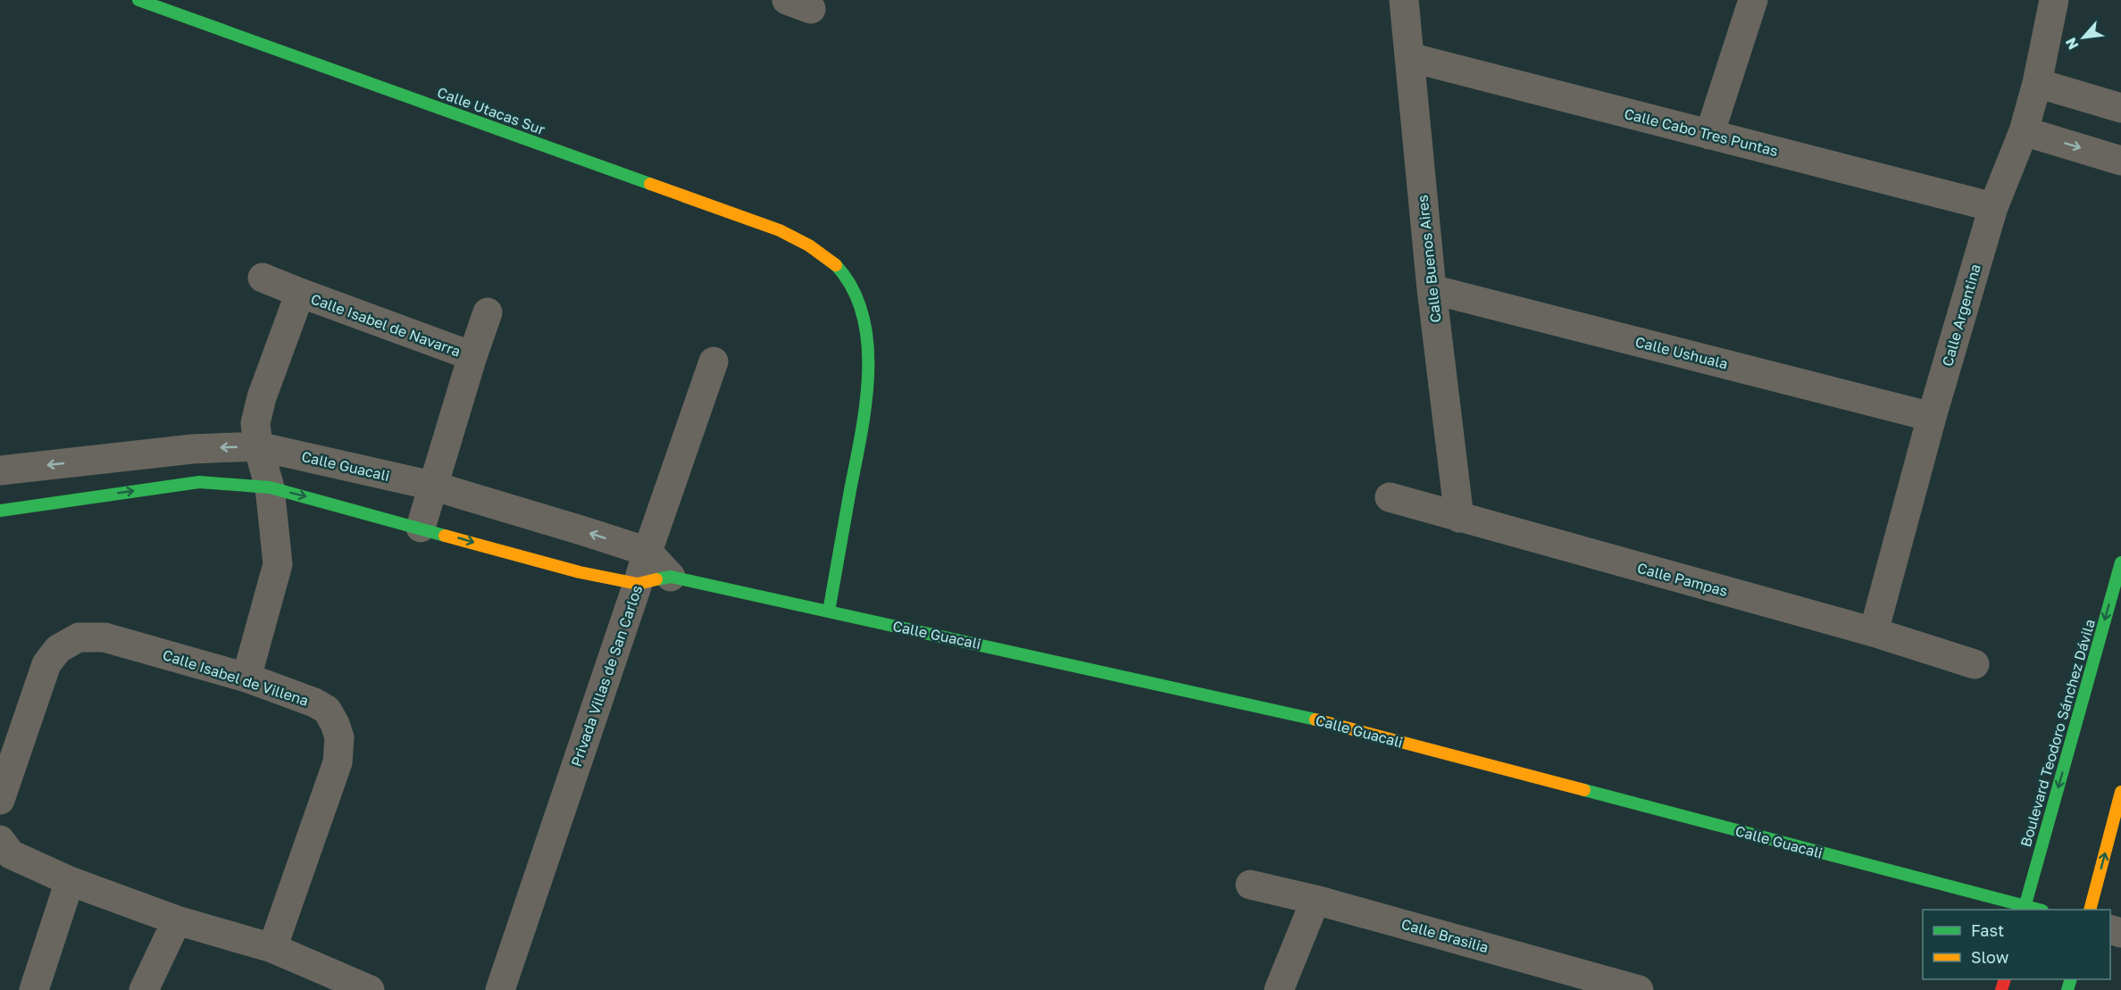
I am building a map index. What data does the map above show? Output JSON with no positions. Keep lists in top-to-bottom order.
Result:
{
  "streets": {
    "street": [
      "Calle Utacas Sur",
      "Calle Cabo Tres Puntas",
      "Calle Buenos Aires",
      "Calle Argentina",
      "Calle Isabel de Navarra",
      "Calle Ushuala",
      "Calle Guacali",
      "Calle Pampas",
      "Privada Villas de San Carlos",
      "Calle Isabel de Villena",
      "Boulevard Teodoro Sánchez Dávila",
      "Calle Brasilia"
    ]
  },
  "crossings": [
    ["Calle Utacas Sur", "Calle Guacali"],
    ["Calle Cabo Tres Puntas", "Calle Buenos Aires"],
    ["Calle Cabo Tres Puntas", "Calle Argentina"],
    ["Calle Buenos Aires", "Calle Ushuala"],
    ["Calle Buenos Aires", "Calle Pampas"],
    ["Calle Argentina", "Calle Ushuala"],
    ["Calle Argentina", "Calle Pampas"],
    ["Calle Isabel de Navarra", "Calle Guacali"],
    ["Calle Isabel de Navarra", "Calle Isabel de Villena"],
    ["Calle Guacali", "Privada Villas de San Carlos"],
    ["Calle Guacali", "Boulevard Teodoro Sánchez Dávila"]
  ],
  "legend": ["Fast", "Slow"],
  "north": "bottom left"
}
